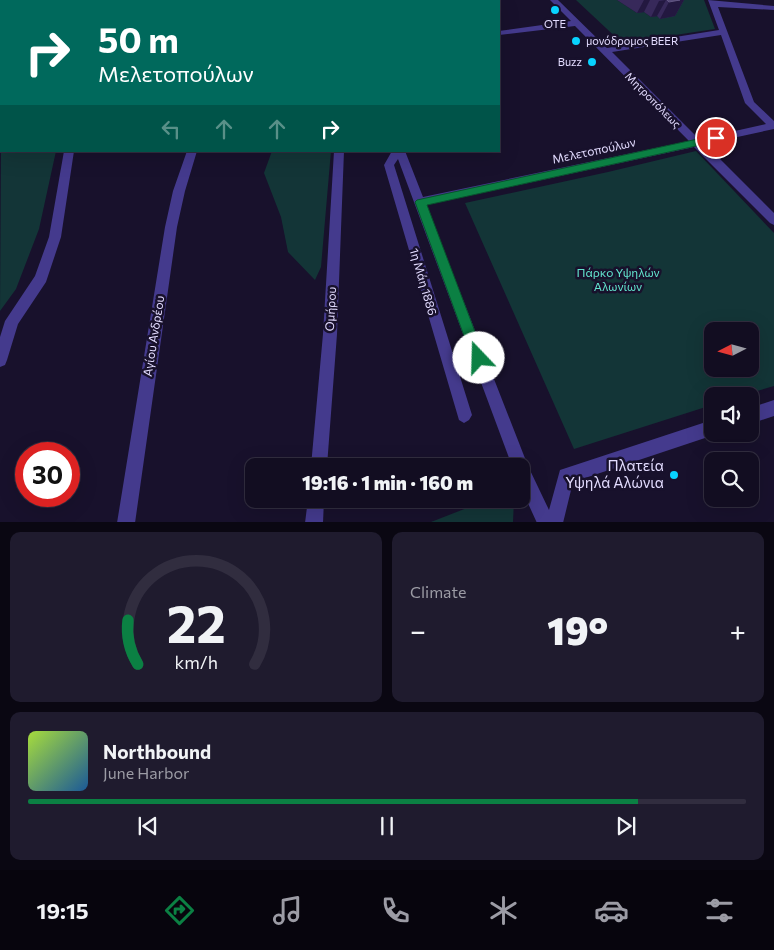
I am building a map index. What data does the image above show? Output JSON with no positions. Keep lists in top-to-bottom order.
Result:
{
  "streets": {
    "street": [
      "Μητροπόλεως",
      "Μελετοπούλων",
      "1η Μάη 1886",
      "Ομήρου",
      "Αγίου Ανδρέου"
    ]
  },
  "crossings": [
    ["Μητροπόλεως", "Μελετοπούλων"],
    ["Μελετοπούλων", "1η Μάη 1886"]
  ],
  "parks": ["Πάρκο Υψηλών Αλωνίων"],
  "places": [
    "ΟΤΕ",
    "μονόδρομος BEER",
    "Buzz",
    "Πλατεία Υψηλά Αλώνια"
  ],
  "north": "left",
  "page": {
    "turn": ["50 m", "Μελετοπούλων"],
    "limit": "30",
    "trip": "19:16 · 1 min · 160 m",
    "tile": "Climate",
    "heat": ["−", "19°", "+"],
    "song": ["Northbound", "June Harbor"],
    "tabs": "19:15",
    "gauge": ["22", "km/h"]
  }
}
